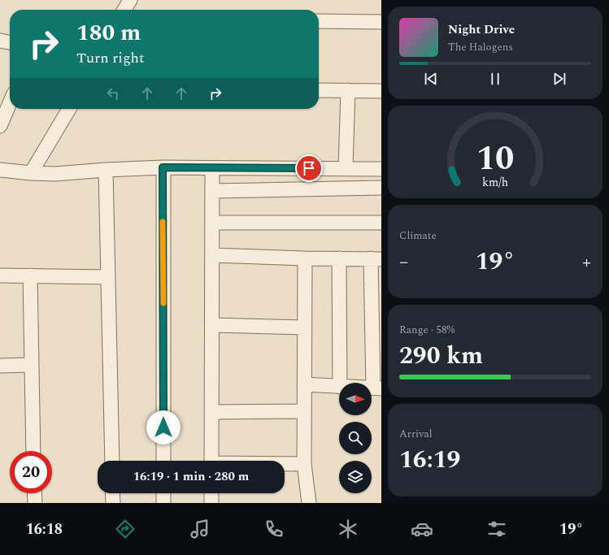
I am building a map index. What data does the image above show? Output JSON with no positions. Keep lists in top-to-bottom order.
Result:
{
  "north": "right",
  "page": {
    "turn": ["180 m", "Turn right"],
    "song": ["Night Drive", "The Halogens"],
    "tile": [
      "Climate",
      ["Range · 58%", "290 km"],
      ["Arrival", "16:19"]
    ],
    "heat": ["−", "19°", "+"],
    "limit": "20",
    "trip": "16:19 · 1 min · 280 m",
    "tabs": ["16:18", "19°"],
    "gauge": ["10", "km/h"]
  }
}
